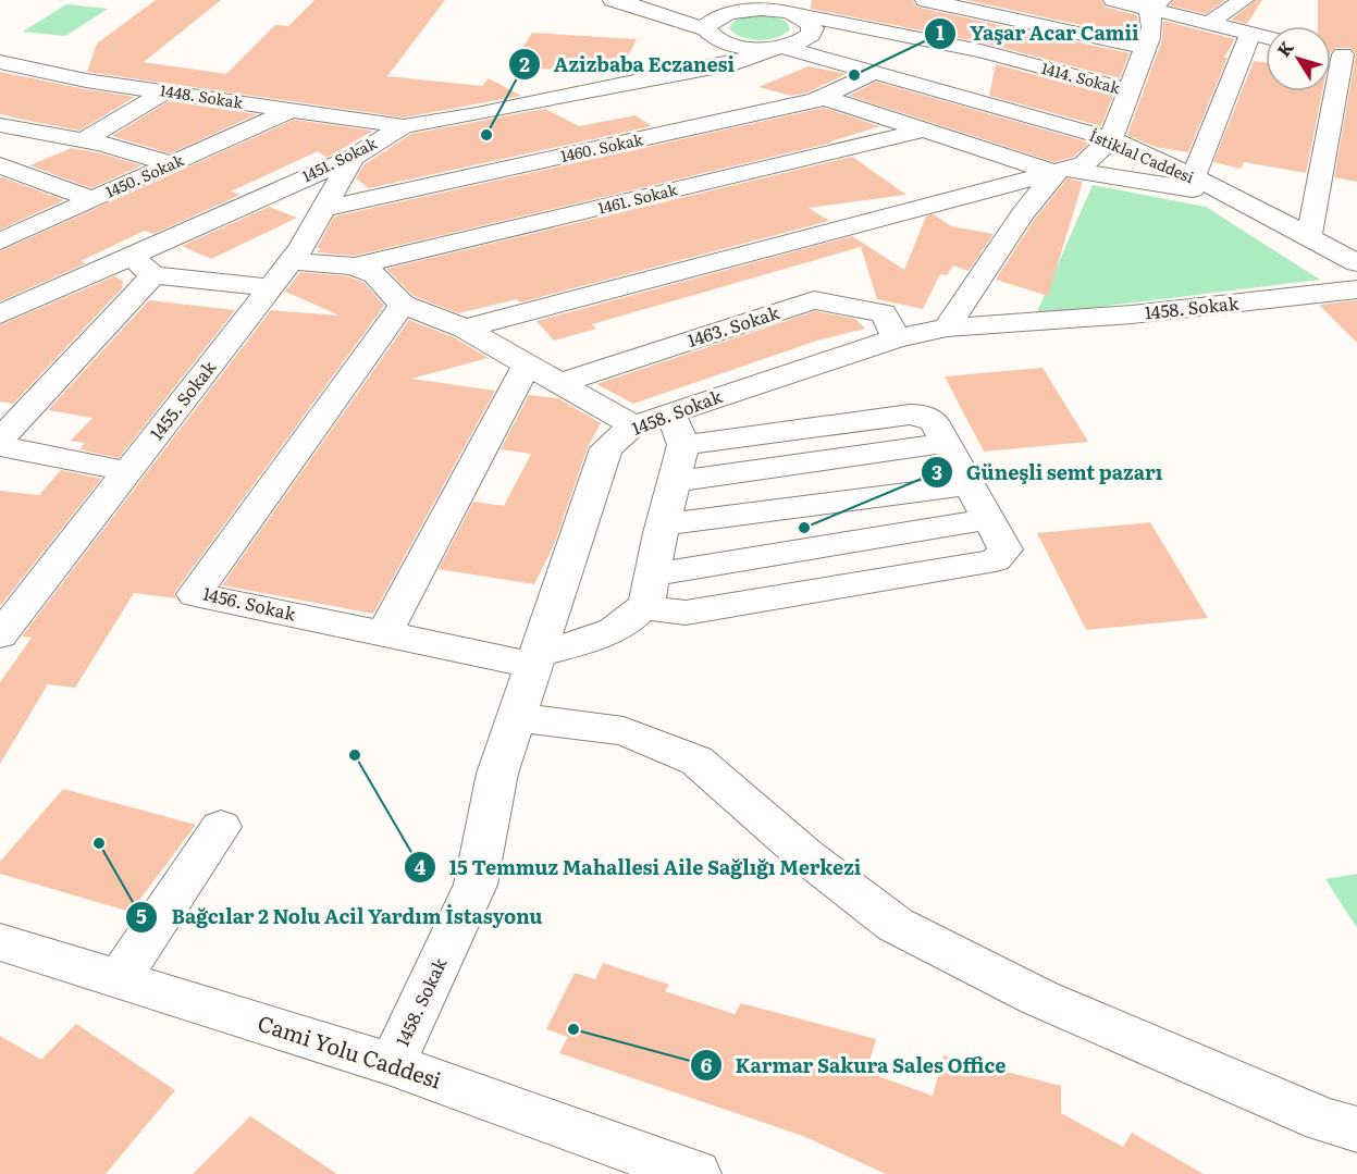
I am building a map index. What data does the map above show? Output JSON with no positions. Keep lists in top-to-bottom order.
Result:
{
  "streets": {
    "street": [
      "1414. Sokak",
      "1448. Sokak",
      "1460. Sokak",
      "İstiklal Caddesi",
      "1451. Sokak",
      "1450. Sokak",
      "1461. Sokak",
      "1458. Sokak",
      "1463. Sokak",
      "1455. Sokak",
      "1456. Sokak",
      "Cami Yolu Caddesi"
    ]
  },
  "crossings": [
    ["1448. Sokak", "1451. Sokak"],
    ["1448. Sokak", "1450. Sokak"],
    ["1460. Sokak", "İstiklal Caddesi"],
    ["1460. Sokak", "1455. Sokak"],
    ["İstiklal Caddesi", "1451. Sokak"],
    ["1451. Sokak", "1455. Sokak"],
    ["1458. Sokak", "1463. Sokak"],
    ["1458. Sokak", "1456. Sokak"],
    ["1458. Sokak", "Cami Yolu Caddesi"]
  ],
  "places": [
    "Yaşar Acar Camii",
    "Azizbaba Eczanesi",
    "Güneşli semt pazarı",
    "15 Temmuz Mahallesi Aile Sağlığı Merkezi",
    "Bağcılar 2 Nolu Acil Yardım İstasyonu",
    "Karmar Sakura Sales Office"
  ],
  "north": "top left"
}
